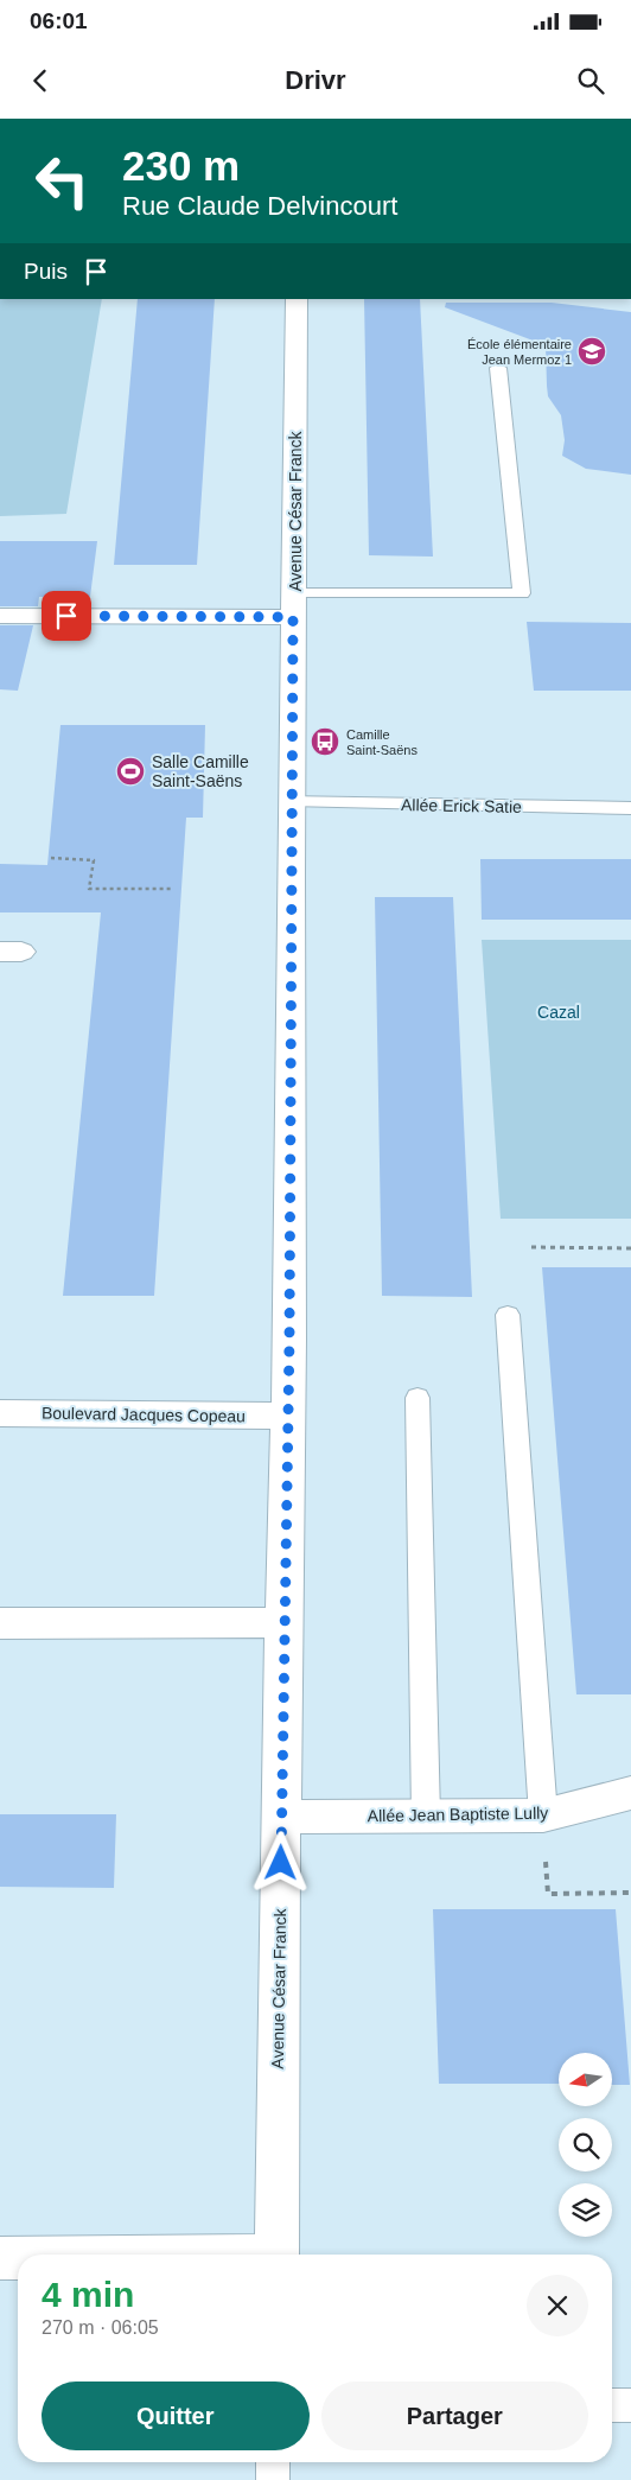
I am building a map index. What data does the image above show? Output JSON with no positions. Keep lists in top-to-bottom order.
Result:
{
  "streets": {
    "street": ["Avenue César Franck", "Boulevard Jacques Copeau", "Allée Jean Baptiste Lully"],
    "lane": ["Allée Erick Satie"]
  },
  "crossings": [
    ["Avenue César Franck", "Allée Erick Satie"],
    ["Avenue César Franck", "Boulevard Jacques Copeau"],
    ["Avenue César Franck", "Allée Jean Baptiste Lully"]
  ],
  "parks": ["Cazal"],
  "places": {
    "school or university": ["École élémentaire Jean Mermoz 1"],
    "bus stop": ["Camille Saint-Saëns"],
    "sports": ["Salle Camille Saint-Saëns"]
  },
  "north": "left",
  "page": {
    "status": "06:01",
    "header": "Drivr",
    "turn": ["230 m", "Rue Claude Delvincourt"],
    "then": "Puis",
    "heading": ["4 min", "270 m · 06:05"],
    "buttons": ["Quitter", "Partager"]
  }
}
